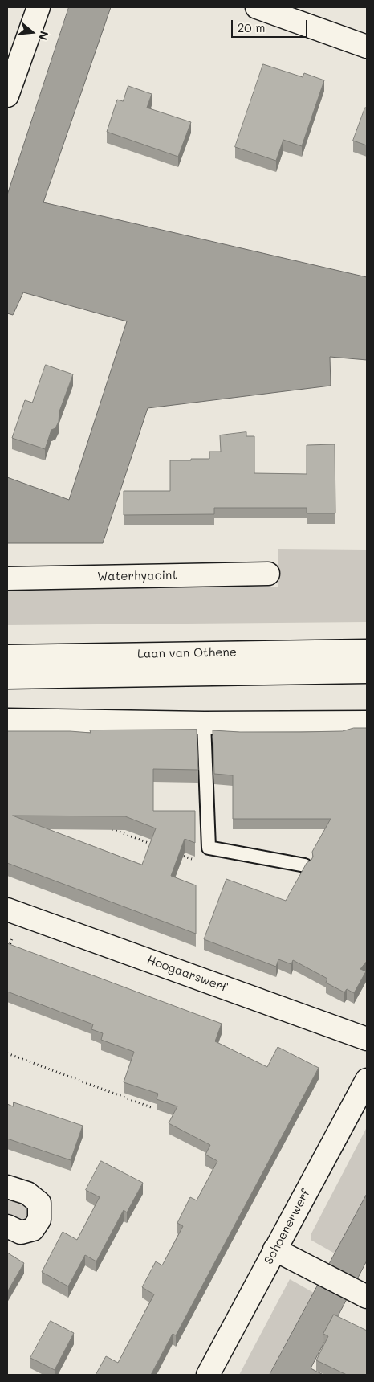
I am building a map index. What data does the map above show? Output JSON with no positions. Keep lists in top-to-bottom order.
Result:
{
  "streets": {
    "street": [
      "Waterhyacint",
      "Laan van Othene",
      "Hoogaarswerf",
      "Schoenerwerf"
    ]
  },
  "scale_bar": "20 m",
  "north": "right"
}
